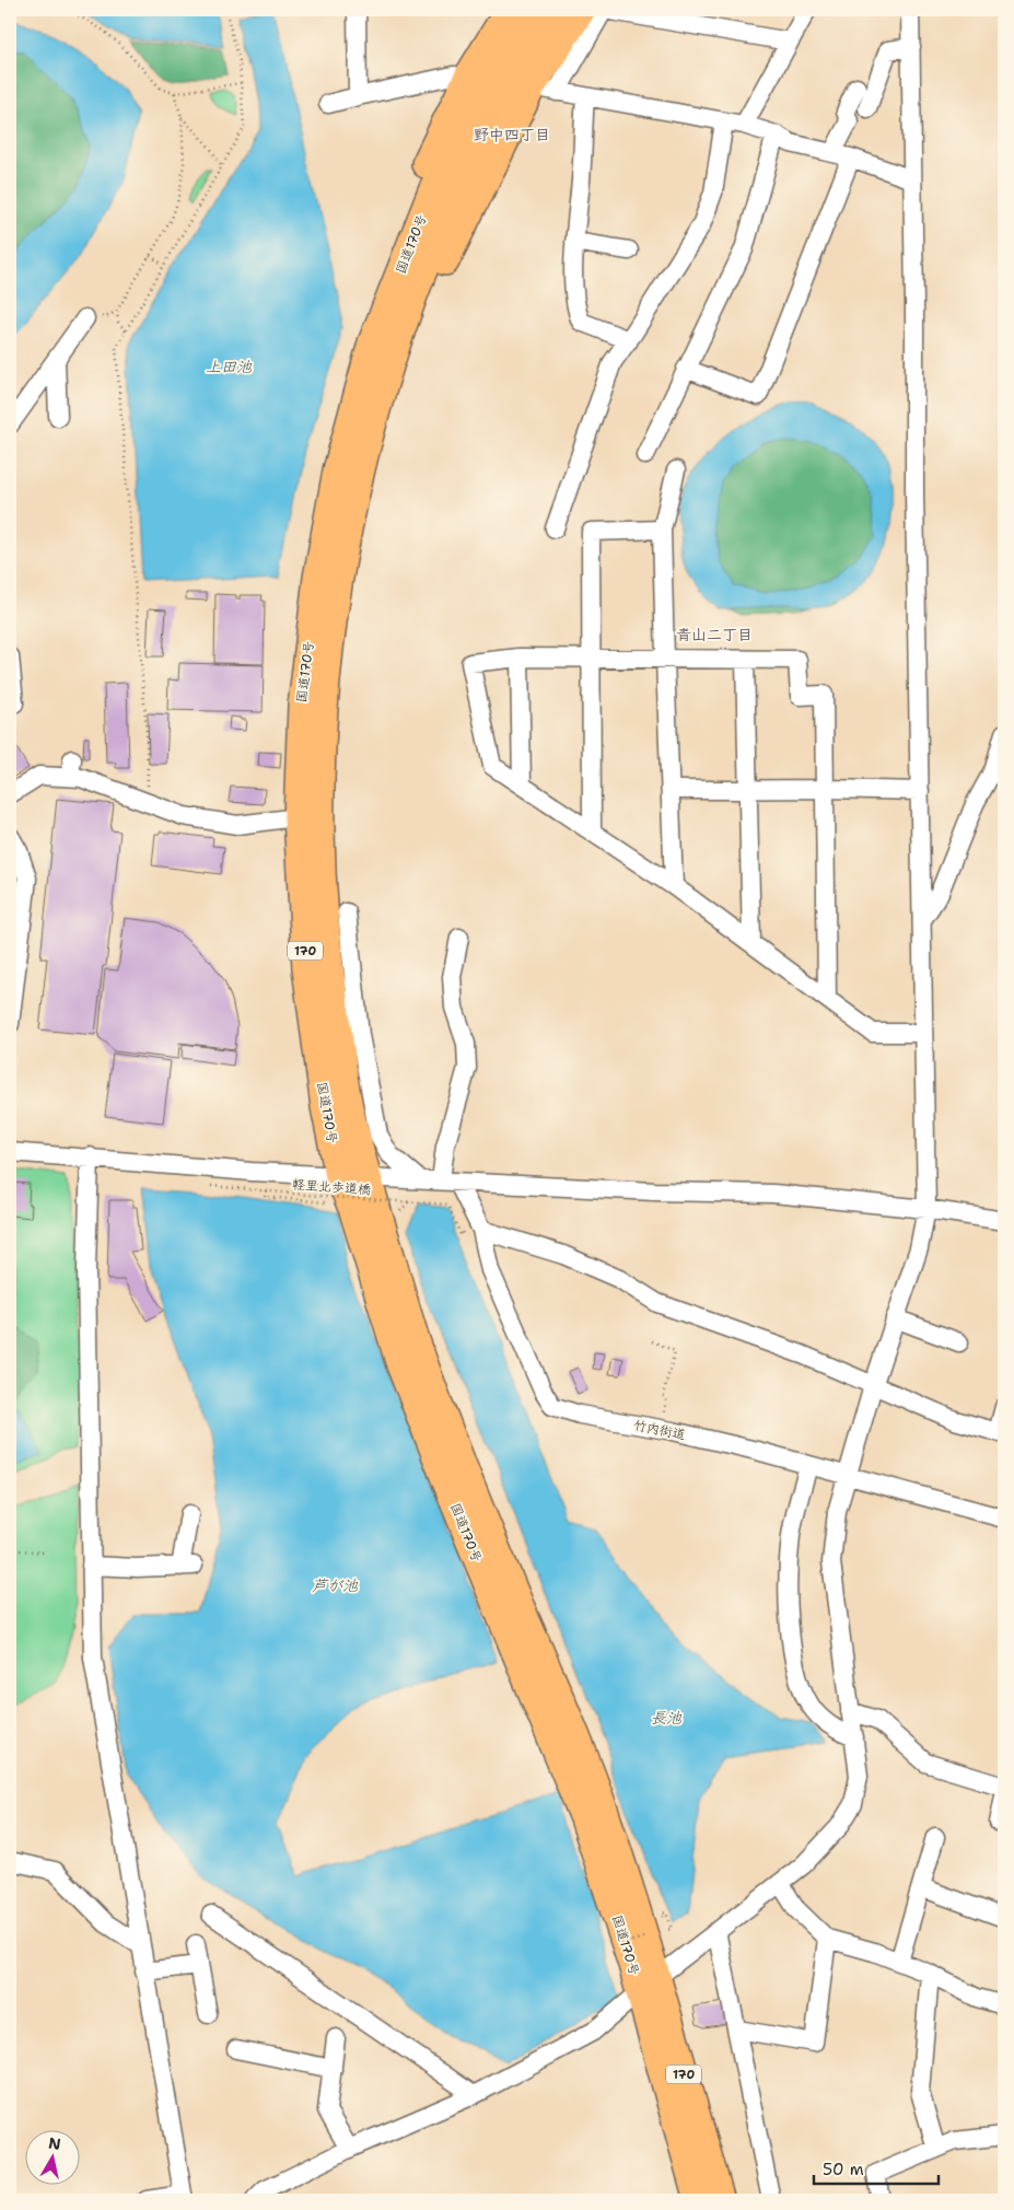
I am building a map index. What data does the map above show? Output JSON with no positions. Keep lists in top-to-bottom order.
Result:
{
  "streets": {
    "highway": ["国道170号", "170"],
    "street": ["竹内街道"],
    "path": ["軽里北歩道橋"]
  },
  "districts": ["野中四丁目", "青山二丁目"],
  "water": ["上田池", "芦が池", "長池"],
  "scale_bar": "50 m",
  "north": "top"
}
